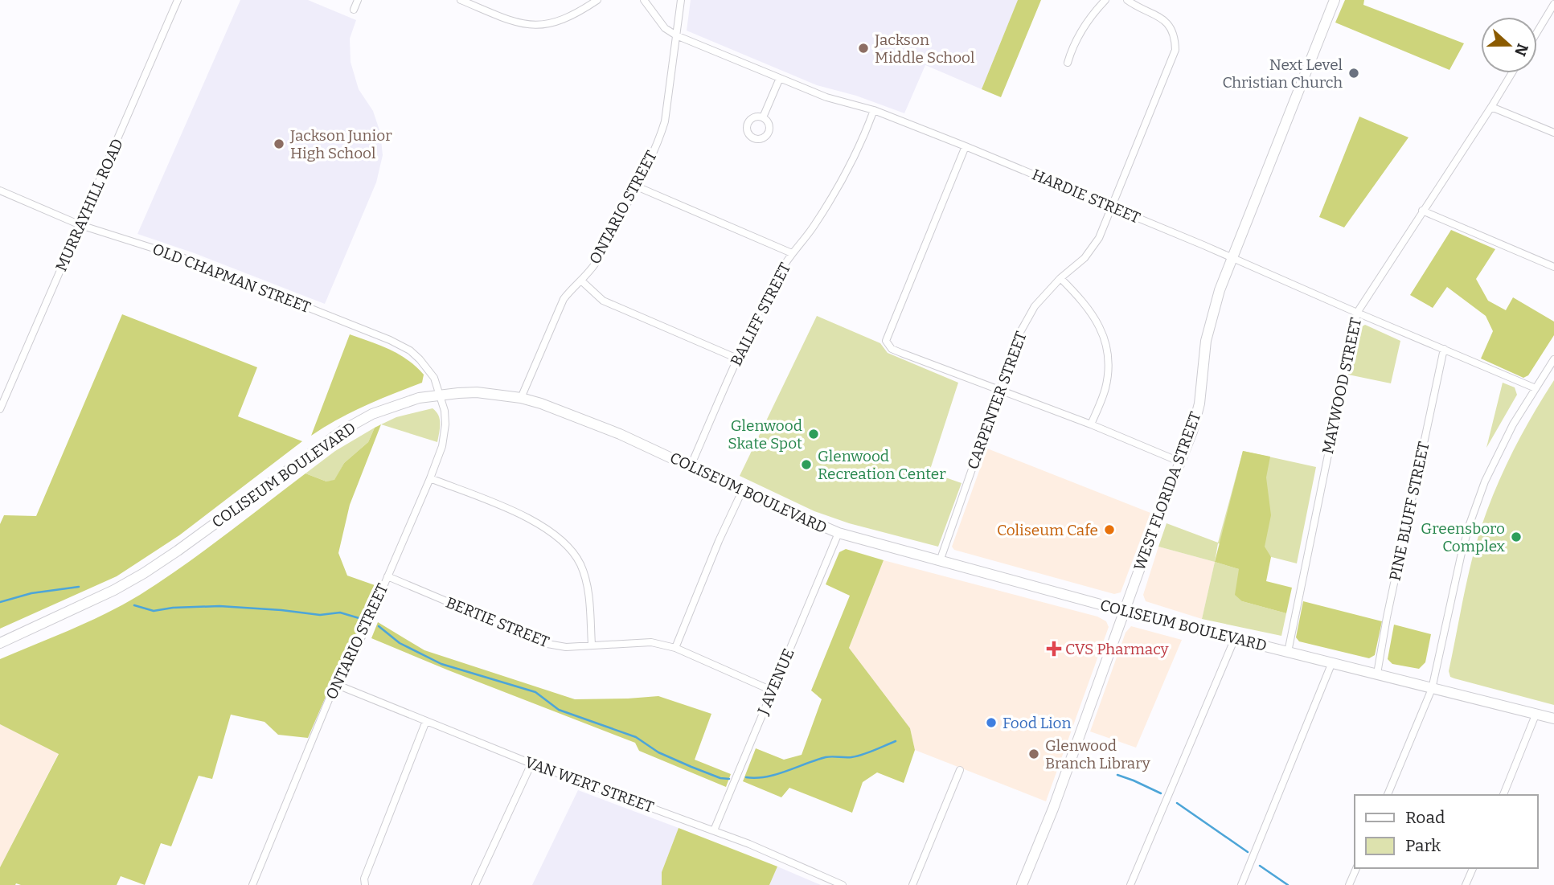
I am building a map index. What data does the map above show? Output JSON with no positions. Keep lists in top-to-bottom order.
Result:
{
  "streets": {
    "main road": ["COLISEUM BOULEVARD", "WEST FLORIDA STREET"],
    "street": [
      "HARDIE STREET",
      "MURRAYHILL ROAD",
      "ONTARIO STREET",
      "OLD CHAPMAN STREET",
      "BAILIFF STREET",
      "MAYWOOD STREET",
      "CARPENTER STREET",
      "PINE BLUFF STREET",
      "BERTIE STREET",
      "J AVENUE",
      "VAN WERT STREET"
    ]
  },
  "crossings": [
    ["HARDIE STREET", "ONTARIO STREET"],
    ["HARDIE STREET", "BAILIFF STREET"],
    ["HARDIE STREET", "MAYWOOD STREET"],
    ["HARDIE STREET", "CARPENTER STREET"],
    ["HARDIE STREET", "WEST FLORIDA STREET"],
    ["HARDIE STREET", "PINE BLUFF STREET"],
    ["MURRAYHILL ROAD", "OLD CHAPMAN STREET"],
    ["ONTARIO STREET", "OLD CHAPMAN STREET"],
    ["ONTARIO STREET", "COLISEUM BOULEVARD"],
    ["ONTARIO STREET", "BERTIE STREET"],
    ["ONTARIO STREET", "VAN WERT STREET"],
    ["OLD CHAPMAN STREET", "COLISEUM BOULEVARD"],
    ["BAILIFF STREET", "COLISEUM BOULEVARD"],
    ["MAYWOOD STREET", "COLISEUM BOULEVARD"],
    ["CARPENTER STREET", "COLISEUM BOULEVARD"],
    ["COLISEUM BOULEVARD", "WEST FLORIDA STREET"],
    ["COLISEUM BOULEVARD", "PINE BLUFF STREET"],
    ["COLISEUM BOULEVARD", "J AVENUE"],
    ["BERTIE STREET", "J AVENUE"],
    ["J AVENUE", "VAN WERT STREET"]
  ],
  "places": {
    "other": [
      "Jackson Middle School",
      "Next Level Christian Church",
      "Jackson Junior High School",
      "Glenwood Skate Spot",
      "Glenwood Recreation Center",
      "Coliseum Cafe",
      "Greensboro Complex",
      "Food Lion",
      "Glenwood Branch Library"
    ],
    "health": ["CVS Pharmacy"]
  },
  "legend": ["Road", "Park"],
  "north": "right"
}
